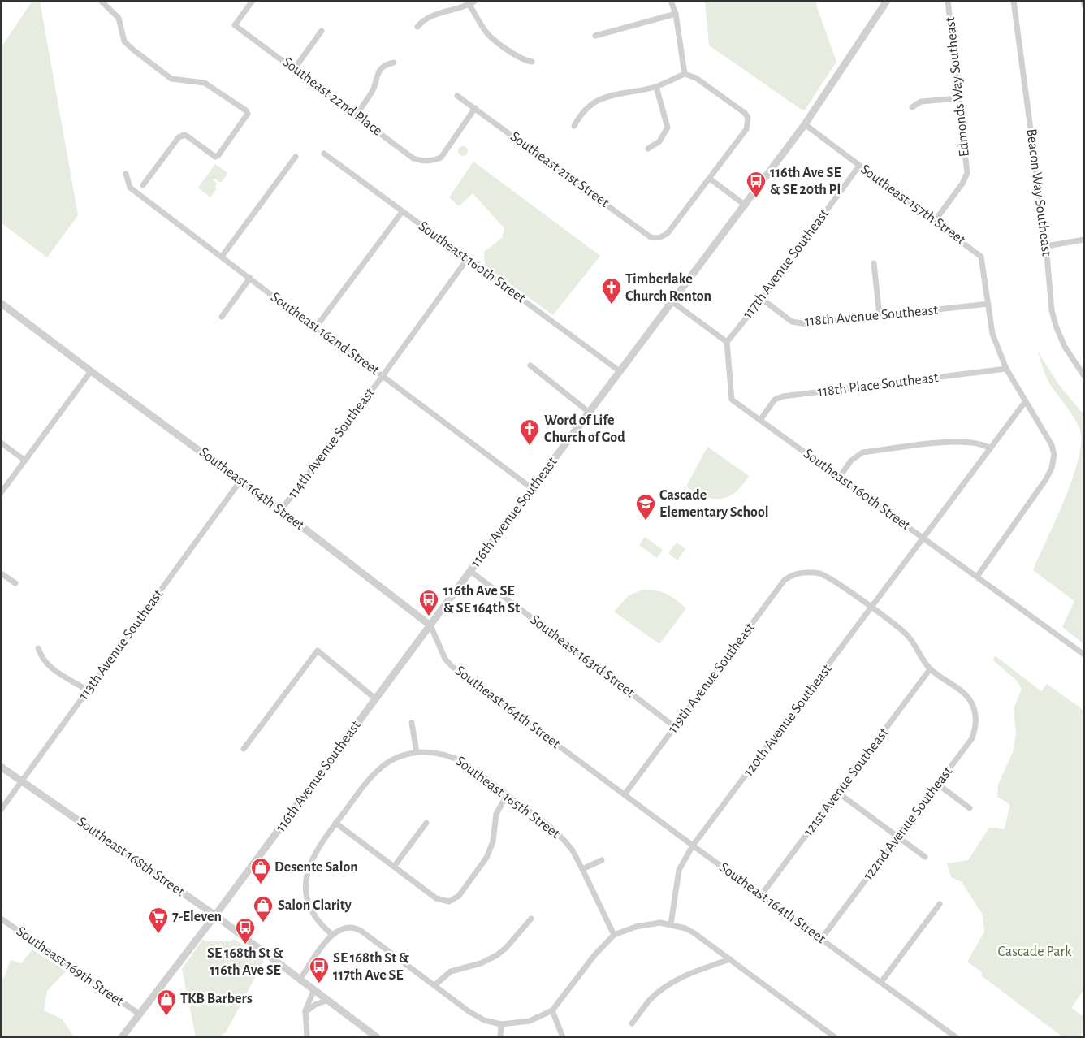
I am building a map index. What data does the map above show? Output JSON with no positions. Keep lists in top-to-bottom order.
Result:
{
  "streets": {
    "street": [
      "Edmonds Way Southeast",
      "Southeast 22nd Place",
      "Southeast 21st Street",
      "Beacon Way Southeast",
      "Southeast 157th Street",
      "Southeast 160th Street",
      "117th Avenue Southeast",
      "118th Avenue Southeast",
      "Southeast 162nd Street",
      "118th Place Southeast",
      "114th Avenue Southeast",
      "Southeast 164th Street",
      "116th Avenue Southeast",
      "113th Avenue Southeast",
      "Southeast 163rd Street",
      "119th Avenue Southeast",
      "120th Avenue Southeast",
      "121st Avenue Southeast",
      "Southeast 165th Street",
      "122nd Avenue Southeast",
      "Southeast 168th Street",
      "Southeast 169th Street"
    ]
  },
  "crossings": [
    ["Edmonds Way Southeast", "Southeast 157th Street"],
    ["Southeast 22nd Place", "Southeast 21st Street"],
    ["Southeast 157th Street", "117th Avenue Southeast"],
    ["Southeast 157th Street", "118th Avenue Southeast"],
    ["Southeast 157th Street", "116th Avenue Southeast"],
    ["Southeast 160th Street", "117th Avenue Southeast"],
    ["Southeast 160th Street", "118th Place Southeast"],
    ["Southeast 160th Street", "114th Avenue Southeast"],
    ["Southeast 160th Street", "116th Avenue Southeast"],
    ["Southeast 160th Street", "120th Avenue Southeast"],
    ["117th Avenue Southeast", "118th Avenue Southeast"],
    ["Southeast 162nd Street", "114th Avenue Southeast"],
    ["Southeast 162nd Street", "116th Avenue Southeast"],
    ["114th Avenue Southeast", "Southeast 164th Street"],
    ["Southeast 164th Street", "116th Avenue Southeast"],
    ["Southeast 164th Street", "113th Avenue Southeast"],
    ["Southeast 164th Street", "119th Avenue Southeast"],
    ["Southeast 164th Street", "120th Avenue Southeast"],
    ["Southeast 164th Street", "121st Avenue Southeast"],
    ["Southeast 164th Street", "122nd Avenue Southeast"],
    ["116th Avenue Southeast", "Southeast 163rd Street"],
    ["116th Avenue Southeast", "Southeast 168th Street"],
    ["116th Avenue Southeast", "Southeast 169th Street"],
    ["113th Avenue Southeast", "Southeast 168th Street"],
    ["Southeast 163rd Street", "119th Avenue Southeast"],
    ["119th Avenue Southeast", "120th Avenue Southeast"],
    ["121st Avenue Southeast", "122nd Avenue Southeast"]
  ],
  "parks": ["Cascade Park"],
  "places": {
    "bus stop": [
      "116th Ave SE & SE 20th Pl",
      "116th Ave SE & SE 164th St",
      "SE 168th St & 116th Ave SE",
      "SE 168th St & 117th Ave SE"
    ],
    "church": ["Timberlake Church Renton", "Word of Life Church of God"],
    "school or university": ["Cascade Elementary School"],
    "shop": ["Desente Salon", "Salon Clarity", "TKB Barbers"],
    "supermarket": ["7-Eleven"]
  }
}
